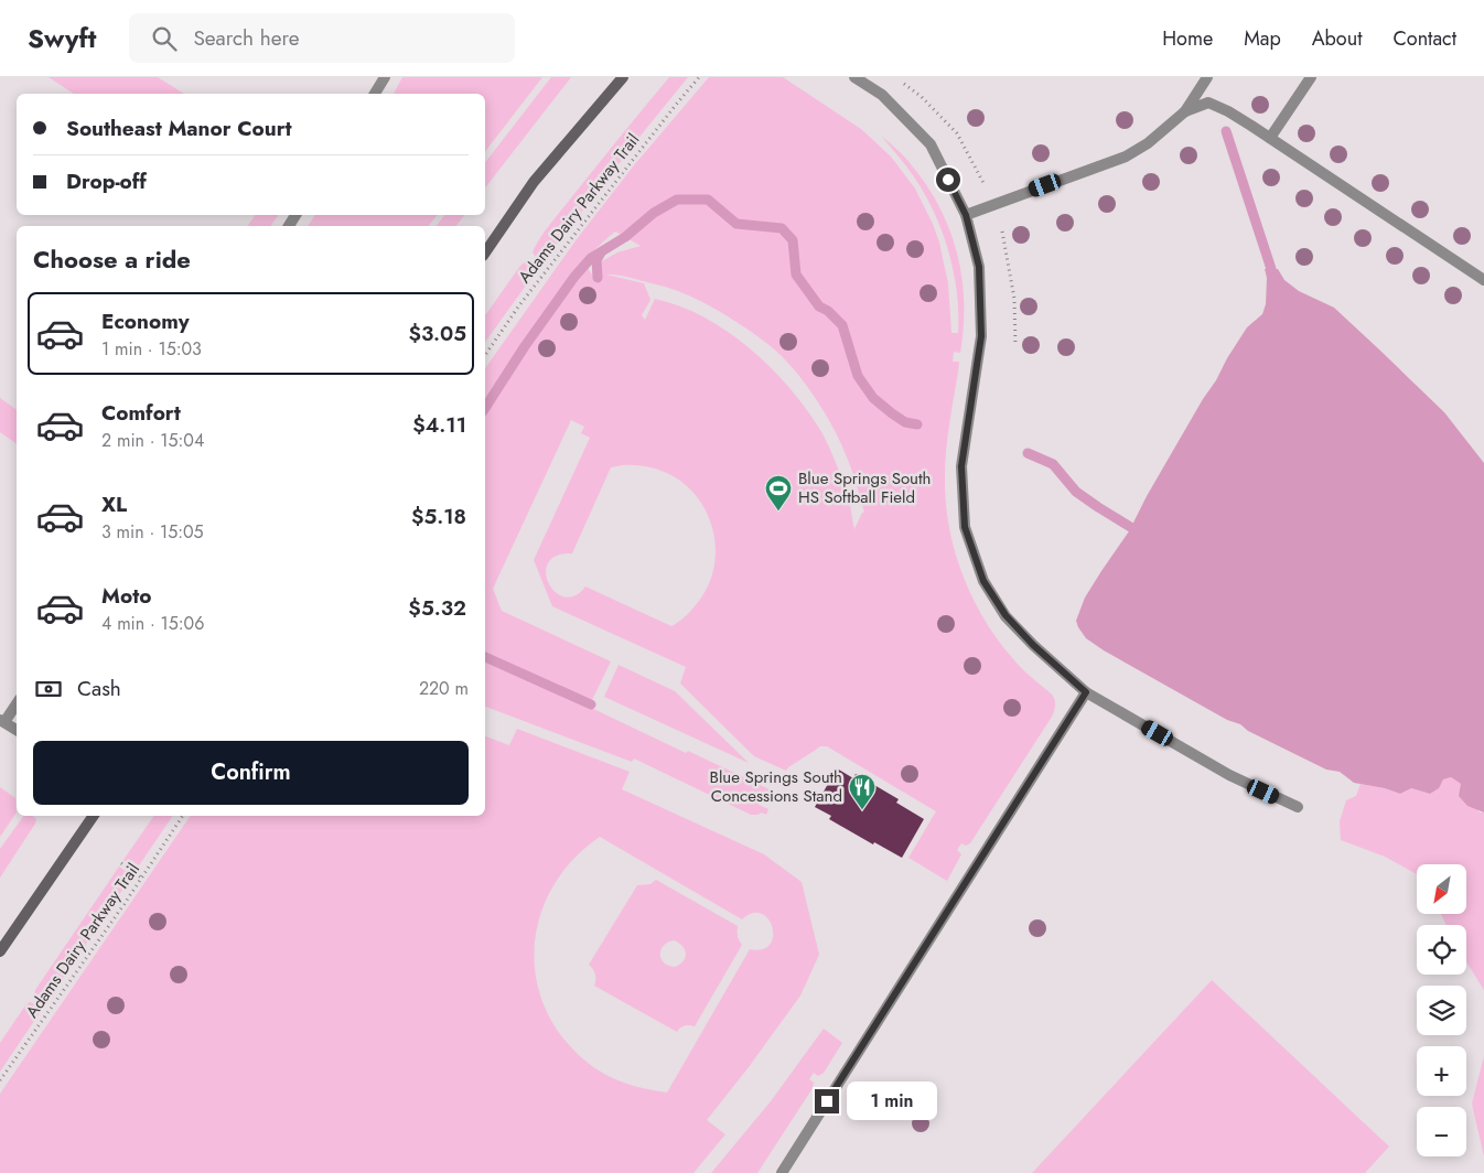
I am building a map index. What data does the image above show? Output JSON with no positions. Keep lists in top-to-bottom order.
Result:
{
  "streets": {
    "path": ["Adams Dairy Parkway Trail"]
  },
  "places": {
    "sports": ["Blue Springs South HS Softball Field"],
    "restaurant": ["Blue Springs South Concessions Stand"]
  },
  "north": "bottom left",
  "page": {
    "header": "Swyft",
    "search": "Search here",
    "nav": [
      "Home",
      "Map",
      "About",
      "Contact"
    ],
    "banner": ["Southeast Manor Court", "Drop-off"],
    "heading": "Choose a ride",
    "list": [
      {
        "name": "Economy",
        "note": "1 min · 15:03",
        "value": "$3.05"
      },
      {
        "name": "Comfort",
        "note": "2 min · 15:04",
        "value": "$4.11"
      },
      {
        "name": "XL",
        "note": "3 min · 15:05",
        "value": "$5.18"
      },
      {
        "name": "Moto",
        "note": "4 min · 15:06",
        "value": "$5.32"
      }
    ],
    "pay": ["Cash", "220 m"],
    "buttons": "Confirm",
    "map_buttons": ["+", "−"],
    "bubble": "1 min"
  }
}
